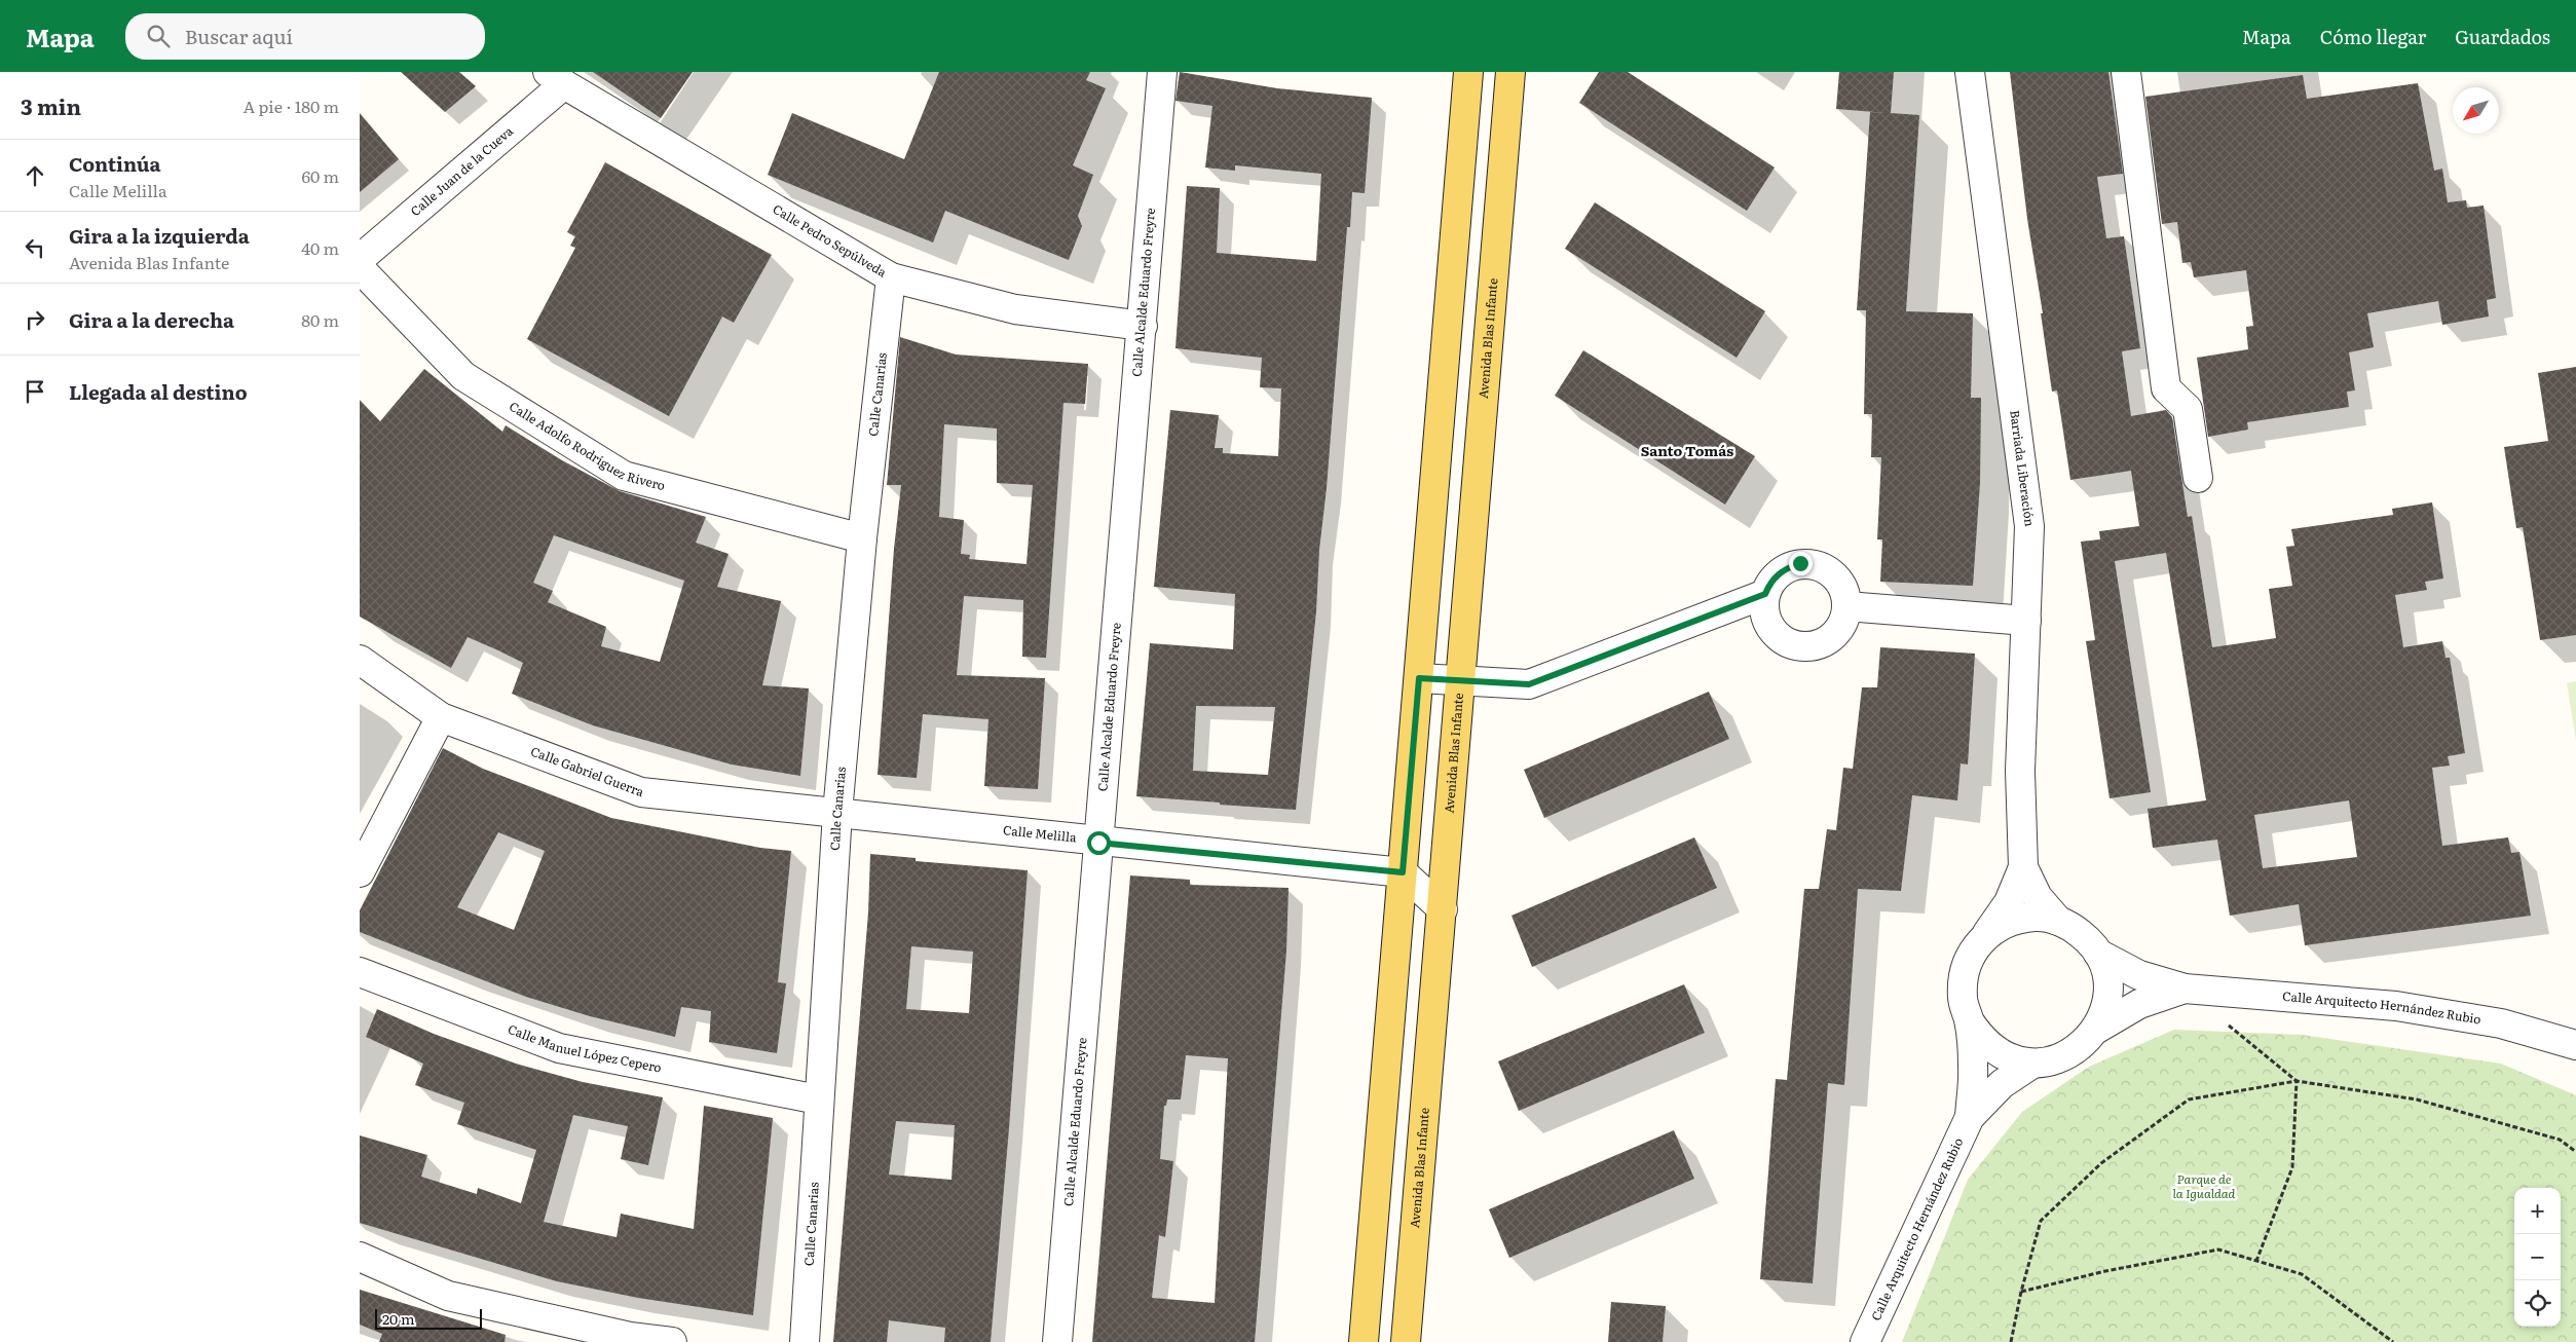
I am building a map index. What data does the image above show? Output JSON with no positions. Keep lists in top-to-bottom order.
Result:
{
  "streets": {
    "main road": ["Avenida Blas Infante"],
    "street": [
      "Calle Juan de la Cueva",
      "Calle Pedro Sepúlveda",
      "Calle Alcalde Eduardo Freyre",
      "Calle Canarias",
      "Calle Adolfo Rodríguez Rivero",
      "Barriada Liberación",
      "Calle Gabriel Guerra",
      "Calle Melilla",
      "Calle Arquitecto Hernández Rubio",
      "Calle Manuel López Cepero"
    ]
  },
  "crossings": [
    ["Calle Juan de la Cueva", "Calle Pedro Sepúlveda"],
    ["Calle Pedro Sepúlveda", "Calle Alcalde Eduardo Freyre"],
    ["Calle Pedro Sepúlveda", "Calle Canarias"],
    ["Calle Alcalde Eduardo Freyre", "Calle Melilla"],
    ["Calle Canarias", "Calle Adolfo Rodríguez Rivero"],
    ["Calle Canarias", "Calle Gabriel Guerra"],
    ["Calle Canarias", "Calle Melilla"],
    ["Calle Canarias", "Calle Manuel López Cepero"],
    ["Barriada Liberación", "Calle Arquitecto Hernández Rubio"],
    ["Calle Gabriel Guerra", "Calle Melilla"]
  ],
  "districts": ["Santo Tomás"],
  "parks": ["Parque de la Igualdad"],
  "scale_bar": "20 m",
  "north": "bottom left",
  "page": {
    "header": "Mapa",
    "search": "Buscar aquí",
    "nav": ["Mapa", "Cómo llegar", "Guardados"],
    "heading": ["3 min", "A pie · 180 m"],
    "list": [
      ["Continúa", "Calle Melilla", "60 m"],
      ["Gira a la izquierda", "Avenida Blas Infante", "40 m"],
      ["Gira a la derecha", "80 m"],
      "Llegada al destino"
    ],
    "map_buttons": ["+", "−"],
    "scale": "20 m"
  }
}
